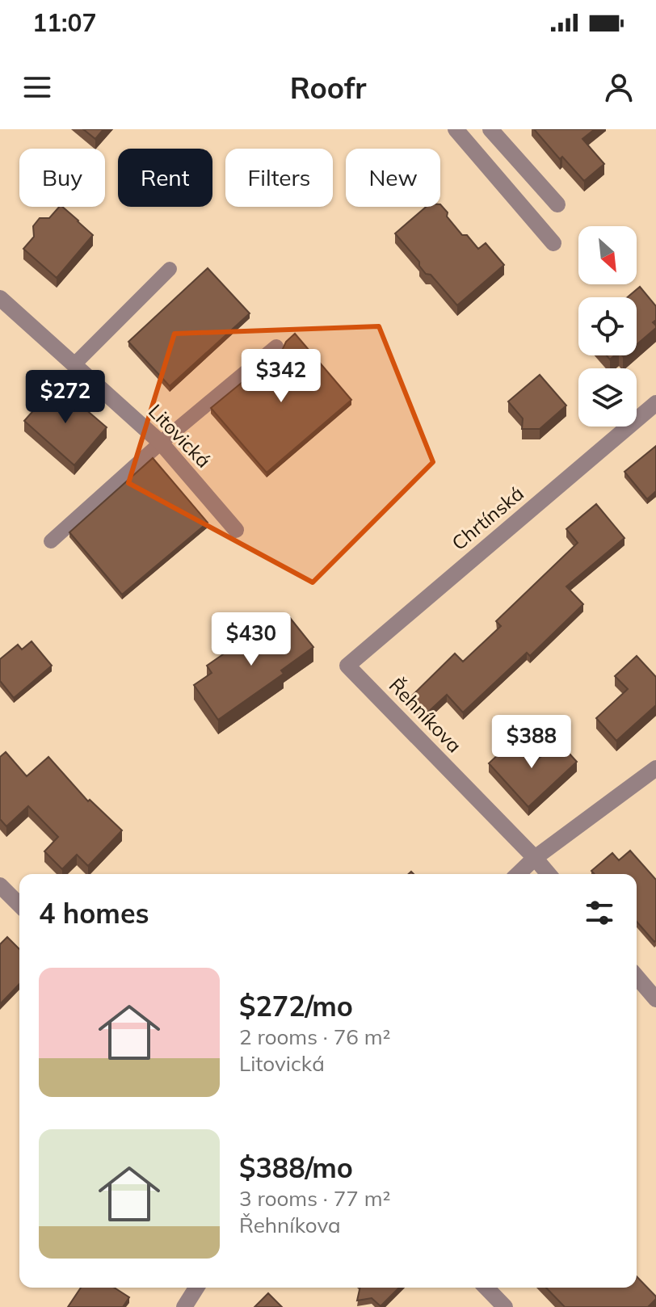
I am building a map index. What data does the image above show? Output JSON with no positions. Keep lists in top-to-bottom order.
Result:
{
  "streets": {
    "street": ["Litovická", "Chrtínská", "Řehníkova"]
  },
  "crossings": [
    ["Chrtínská", "Řehníkova"]
  ],
  "north": "bottom right",
  "page": {
    "status": "11:07",
    "header": "Roofr",
    "chip": [
      "Buy",
      "Rent",
      "Filters",
      "New"
    ],
    "price": [
      "$342",
      "$272",
      "$430",
      "$388"
    ],
    "heading": "4 homes",
    "list": [
      {
        "name": "$272/mo",
        "note": "2 rooms · 76 m² · Litovická"
      },
      {
        "name": "$388/mo",
        "note": "3 rooms · 77 m² · Řehníkova"
      }
    ]
  }
}
